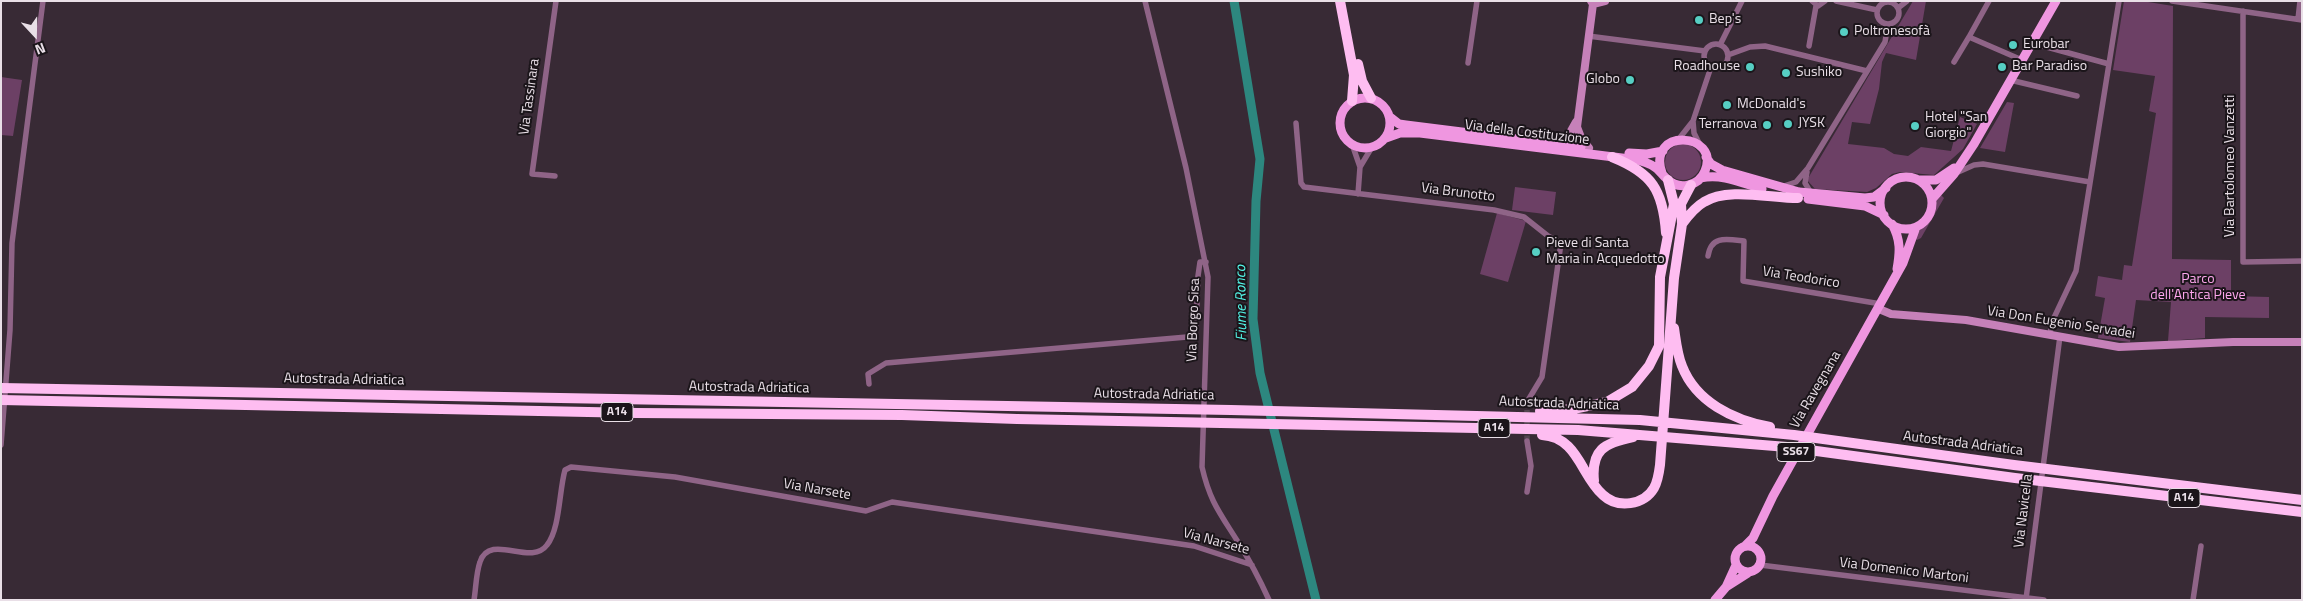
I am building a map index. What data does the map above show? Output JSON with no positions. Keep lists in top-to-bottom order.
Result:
{
  "streets": {
    "highway": ["Autostrada Adriatica", "A14"],
    "main road": ["Via della Costituzione", "Via Ravegnana", "SS67"],
    "street": [
      "Via Tassinara",
      "Via Bartolomeo Vanzetti",
      "Via Brunotto",
      "Via Teodorico",
      "Via Borgo Sisa",
      "Via Don Eugenio Servadei",
      "Via Narsete",
      "Via Navicella",
      "Via Domenico Martoni"
    ]
  },
  "crossings": [
    ["Via della Costituzione", "A14"],
    ["Via Teodorico", "Via Don Eugenio Servadei"],
    ["Via Teodorico", "Via Ravegnana"],
    ["Via Borgo Sisa", "Via Narsete"],
    ["Via Don Eugenio Servadei", "Via Ravegnana"],
    ["Via Don Eugenio Servadei", "Via Navicella"],
    ["Autostrada Adriatica", "A14"],
    ["Via Ravegnana", "Via Domenico Martoni"],
    ["Via Navicella", "Via Domenico Martoni"]
  ],
  "water": ["Fiume Ronco"],
  "parks": ["Parco dell'Antica Pieve"],
  "places": [
    "Bep's",
    "Poltronesofà",
    "Eurobar",
    "Roadhouse",
    "Bar Paradiso",
    "Sushiko",
    "Globo",
    "McDonald's",
    "JYSK",
    "Terranova",
    "Hotel \"San Giorgio\"",
    "Pieve di Santa Maria in Acquedotto"
  ],
  "north": "bottom"
}
